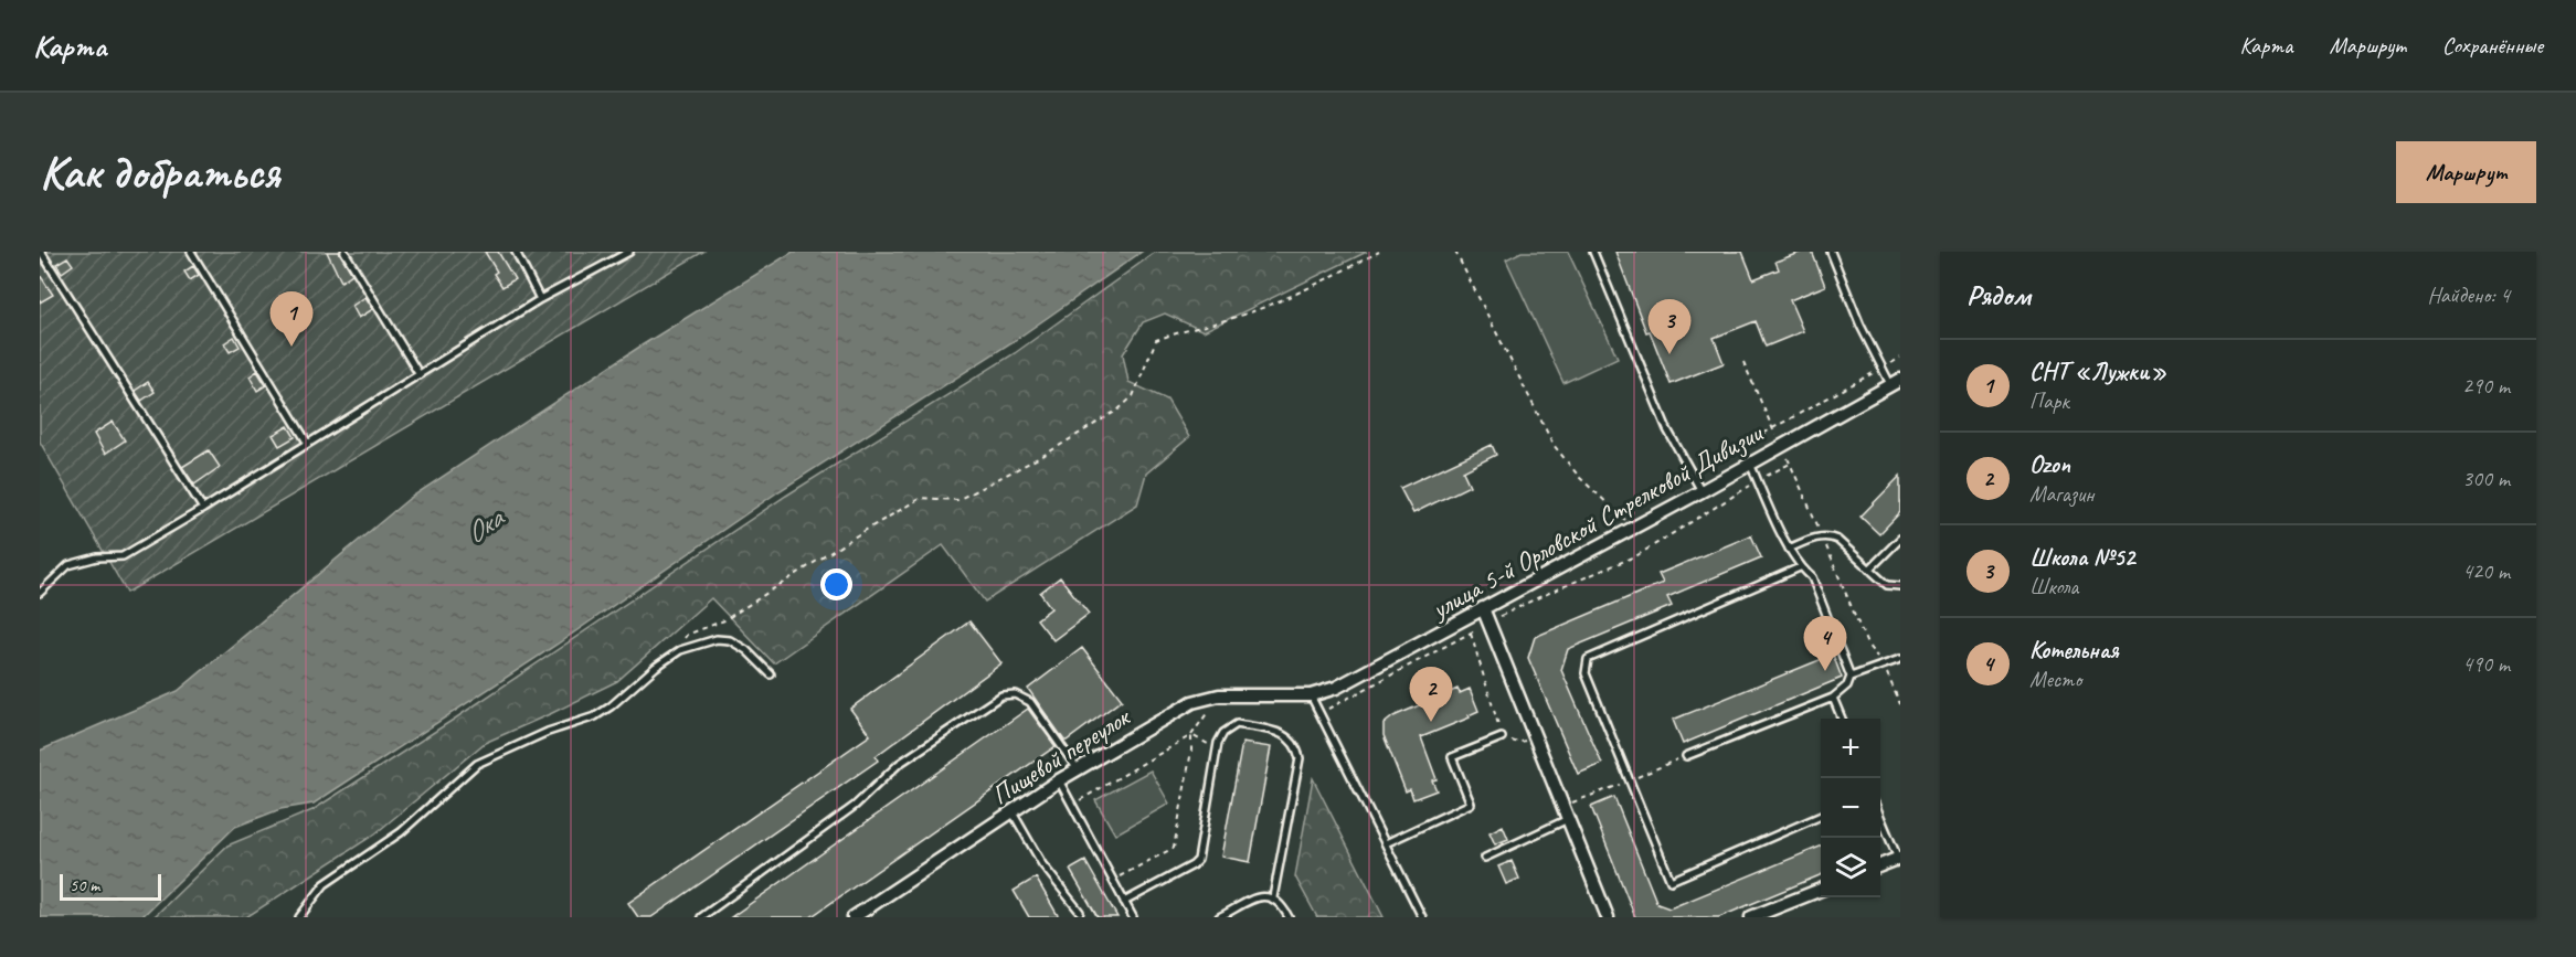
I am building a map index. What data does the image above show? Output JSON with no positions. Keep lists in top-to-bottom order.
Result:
{
  "streets": {
    "street": ["улица 5-й Орловской Стрелковой Дивизии", "Пищевой переулок"]
  },
  "crossings": [
    ["улица 5-й Орловской Стрелковой Дивизии", "Пищевой переулок"]
  ],
  "water": ["Ока"],
  "scale_bar": "50 m",
  "page": {
    "header": "Карта",
    "nav": ["Карта", "Маршрут", "Сохранённые"],
    "buttons": "Маршрут",
    "title": "Как добраться",
    "heading": ["Рядом", "Найдено: 4"],
    "pins": [
      "1",
      "3",
      "4",
      "2"
    ],
    "list": [
      {
        "mark": "1",
        "name": "СНТ «Лужки»",
        "note": "Парк",
        "value": "290 m"
      },
      {
        "mark": "2",
        "name": "Ozon",
        "note": "Магазин",
        "value": "300 m"
      },
      {
        "mark": "3",
        "name": "Школа №52",
        "note": "Школа",
        "value": "420 m"
      },
      {
        "mark": "4",
        "name": "Котельная",
        "note": "Место",
        "value": "490 m"
      }
    ],
    "map_buttons": ["+", "−"],
    "scale": "50 m"
  }
}
